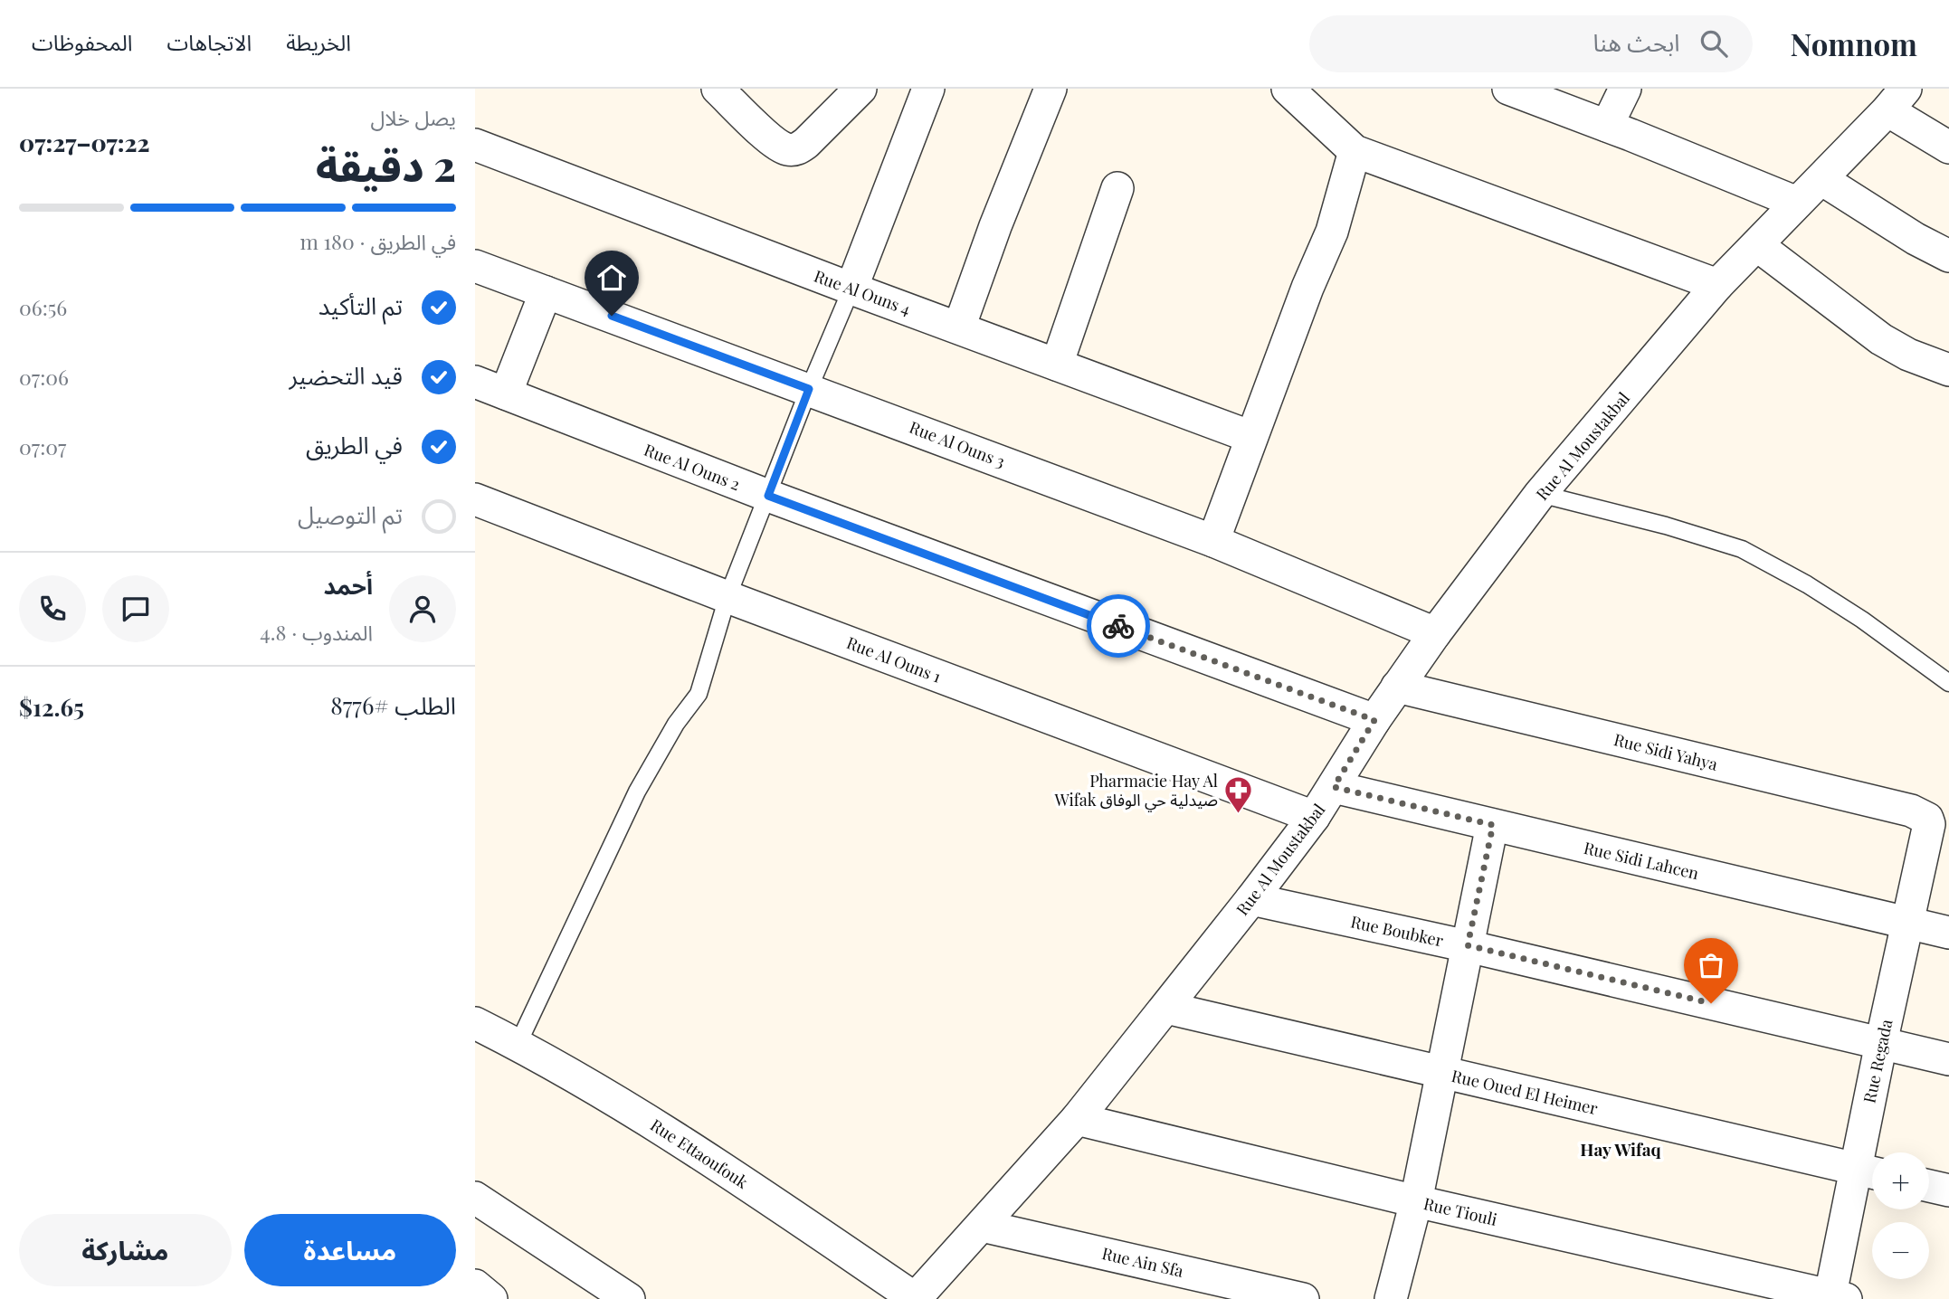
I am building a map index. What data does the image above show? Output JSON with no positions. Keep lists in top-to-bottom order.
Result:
{
  "streets": {
    "street": [
      "Rue Al Ouns 4",
      "Rue Al Ouns 3",
      "Rue Al Moustakbal",
      "Rue Al Ouns 2",
      "Rue Al Ouns 1",
      "Rue Sidi Yahya",
      "Rue Sidi Lahcen",
      "Rue Boubker",
      "Rue Regada",
      "Rue Oued El Heimer",
      "Rue Ettaoufouk",
      "Rue Tiouli",
      "Rue Ain Sfa"
    ]
  },
  "crossings": [
    ["Rue Al Ouns 3", "Rue Al Moustakbal"],
    ["Rue Al Moustakbal", "Rue Al Ouns 2"],
    ["Rue Al Moustakbal", "Rue Al Ouns 1"],
    ["Rue Al Moustakbal", "Rue Sidi Yahya"],
    ["Rue Al Moustakbal", "Rue Sidi Lahcen"],
    ["Rue Al Moustakbal", "Rue Boubker"],
    ["Rue Al Moustakbal", "Rue Oued El Heimer"],
    ["Rue Al Moustakbal", "Rue Ettaoufouk"],
    ["Rue Al Moustakbal", "Rue Tiouli"],
    ["Rue Al Moustakbal", "Rue Ain Sfa"],
    ["Rue Sidi Yahya", "Rue Regada"],
    ["Rue Sidi Lahcen", "Rue Regada"],
    ["Rue Boubker", "Rue Regada"],
    ["Rue Regada", "Rue Oued El Heimer"],
    ["Rue Regada", "Rue Tiouli"]
  ],
  "districts": ["Hay Wifaq"],
  "places": {
    "pharmacy": ["Pharmacie Hay Al Wifak صيدلية حي الوفاق"]
  },
  "page": {
    "header": "Nomnom",
    "search": "ابحث هنا",
    "nav": ["الخريطة", "الاتجاهات", "المحفوظات"],
    "heading": ["2 دقيقة", "يصل خلال", "07:22–07:27"],
    "panel": [
      "أحمد",
      "المندوب · 4.8",
      "الطلب #8776",
      "$12.65"
    ],
    "bar": "في الطريق · 180 m",
    "list": [
      ["تم التأكيد", "06:56"],
      ["قيد التحضير", "07:06"],
      ["في الطريق", "07:07"],
      "تم التوصيل"
    ],
    "map_buttons": ["+", "−"],
    "buttons": ["مساعدة", "مشاركة"]
  }
}
